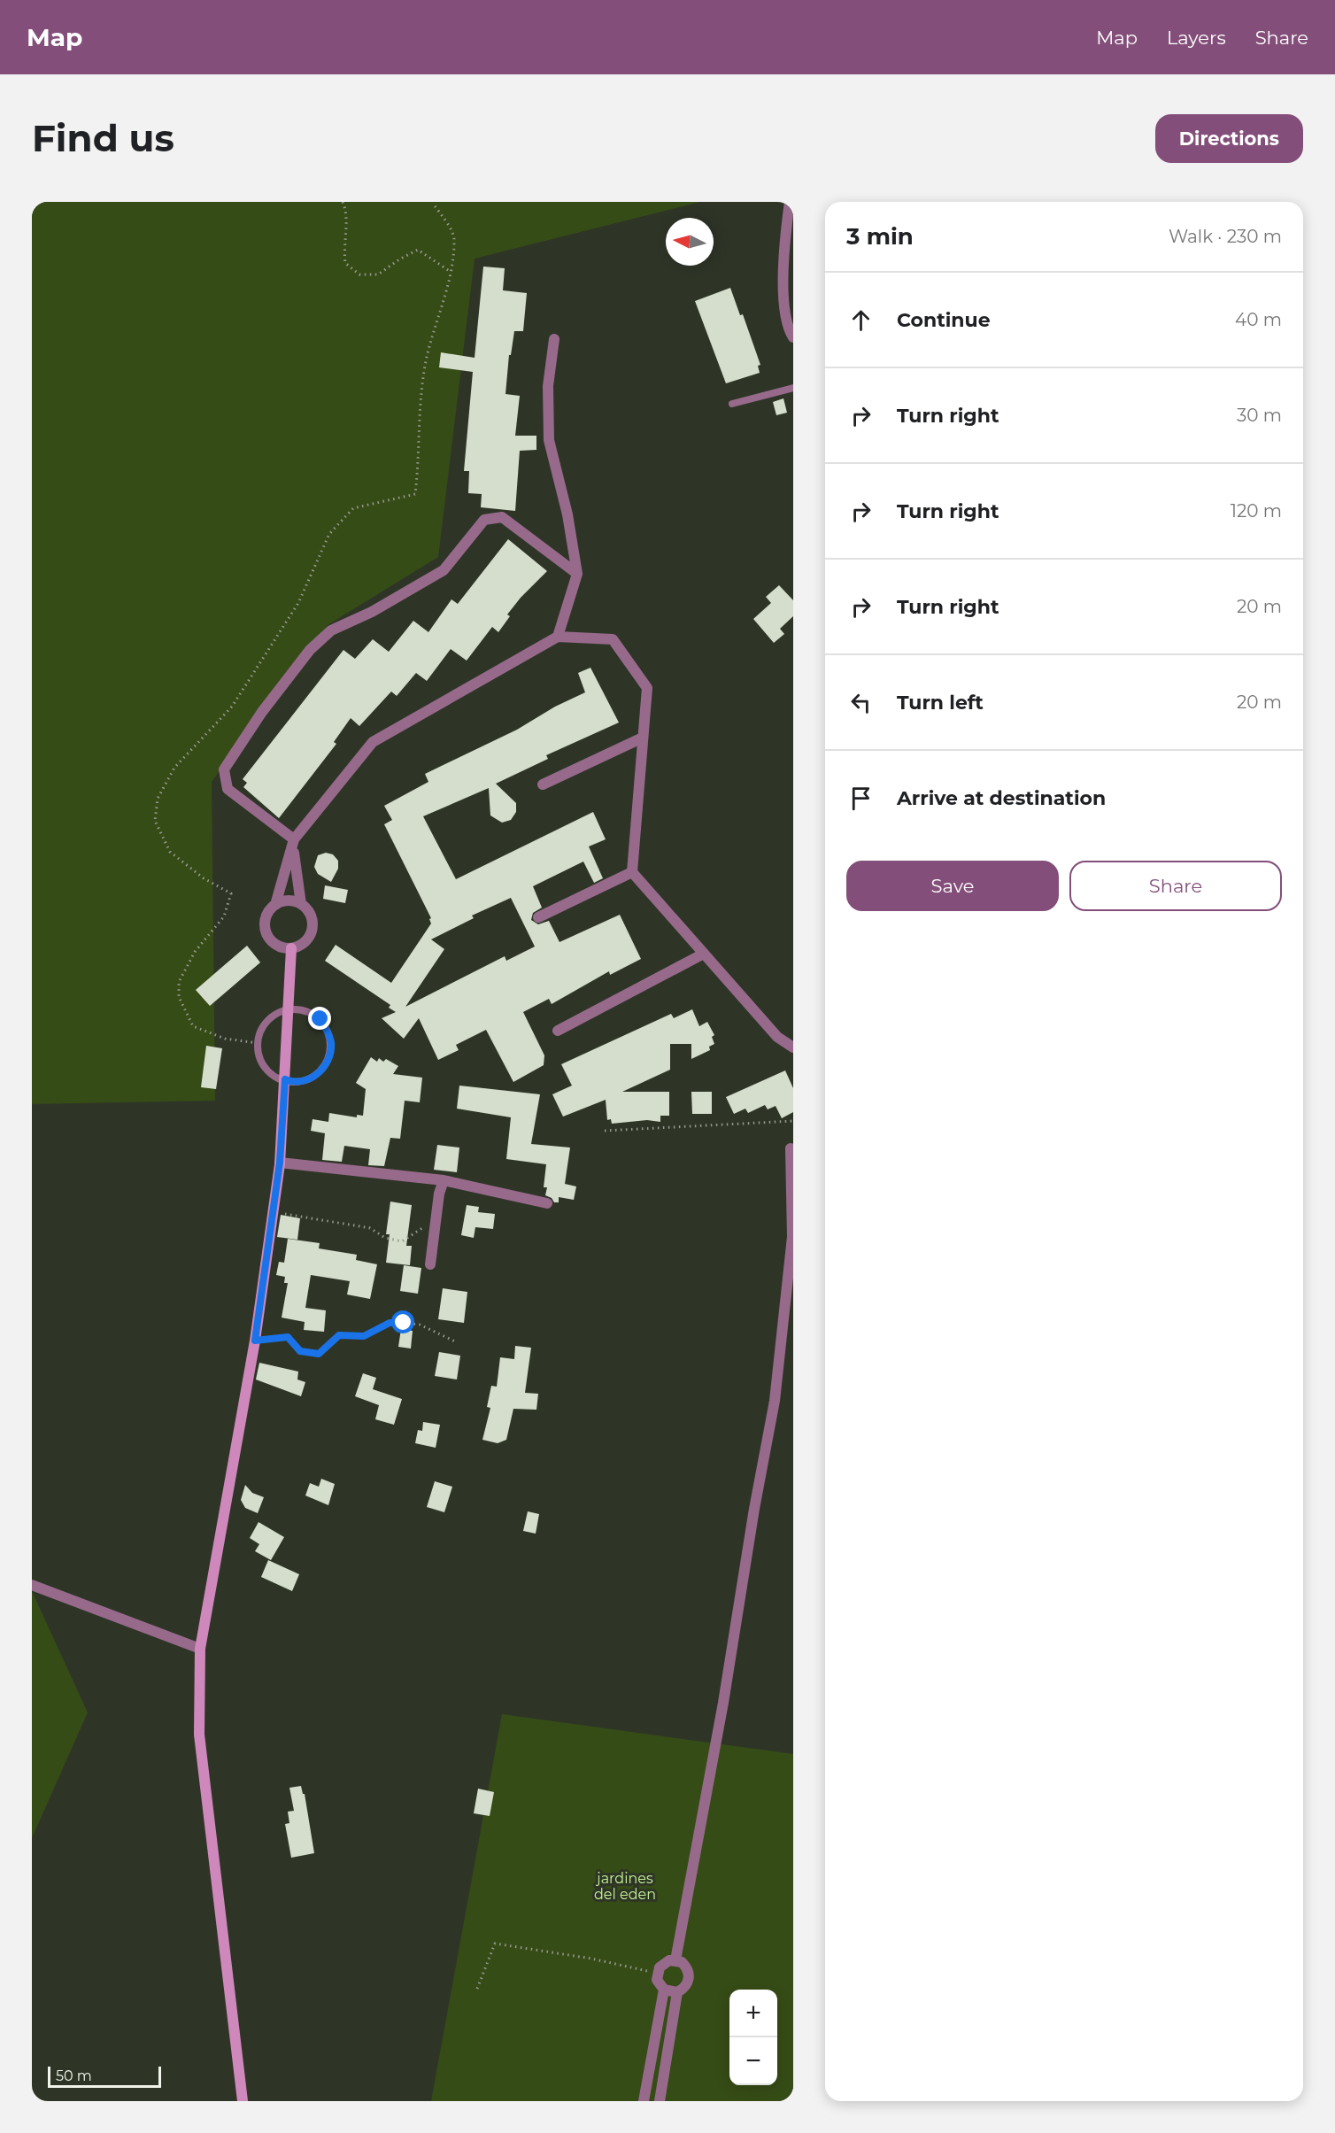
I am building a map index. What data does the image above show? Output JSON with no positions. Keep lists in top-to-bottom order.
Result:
{
  "parks": ["jardines del eden"],
  "scale_bar": "50 m",
  "north": "left",
  "page": {
    "header": "Map",
    "nav": ["Map", "Layers", "Share"],
    "buttons": [
      "Directions",
      ["Save", "Share"]
    ],
    "title": "Find us",
    "heading": ["3 min", "Walk · 230 m"],
    "list": [
      ["Continue", "40 m"],
      ["Turn right", "30 m"],
      ["Turn right", "120 m"],
      ["Turn right", "20 m"],
      ["Turn left", "20 m"],
      "Arrive at destination"
    ],
    "map_buttons": ["+", "−"],
    "scale": "50 m"
  }
}
